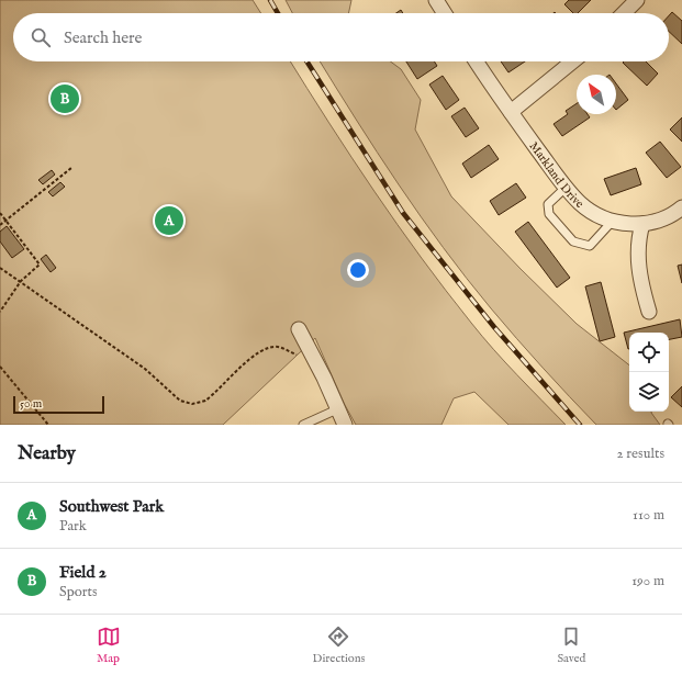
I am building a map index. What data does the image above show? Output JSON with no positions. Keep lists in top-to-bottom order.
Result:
{
  "streets": {
    "street": ["Markland Drive"]
  },
  "scale_bar": "50 m",
  "north": "top left",
  "page": {
    "search": "Search here",
    "pins": ["B", "A"],
    "scale": "50 m",
    "heading": ["Nearby", "2 results"],
    "list": [
      {
        "mark": "A",
        "name": "Southwest Park",
        "note": "Park",
        "value": "110 m"
      },
      {
        "mark": "B",
        "name": "Field 2",
        "note": "Sports",
        "value": "190 m"
      }
    ],
    "nav": ["Map", "Directions", "Saved"]
  }
}
